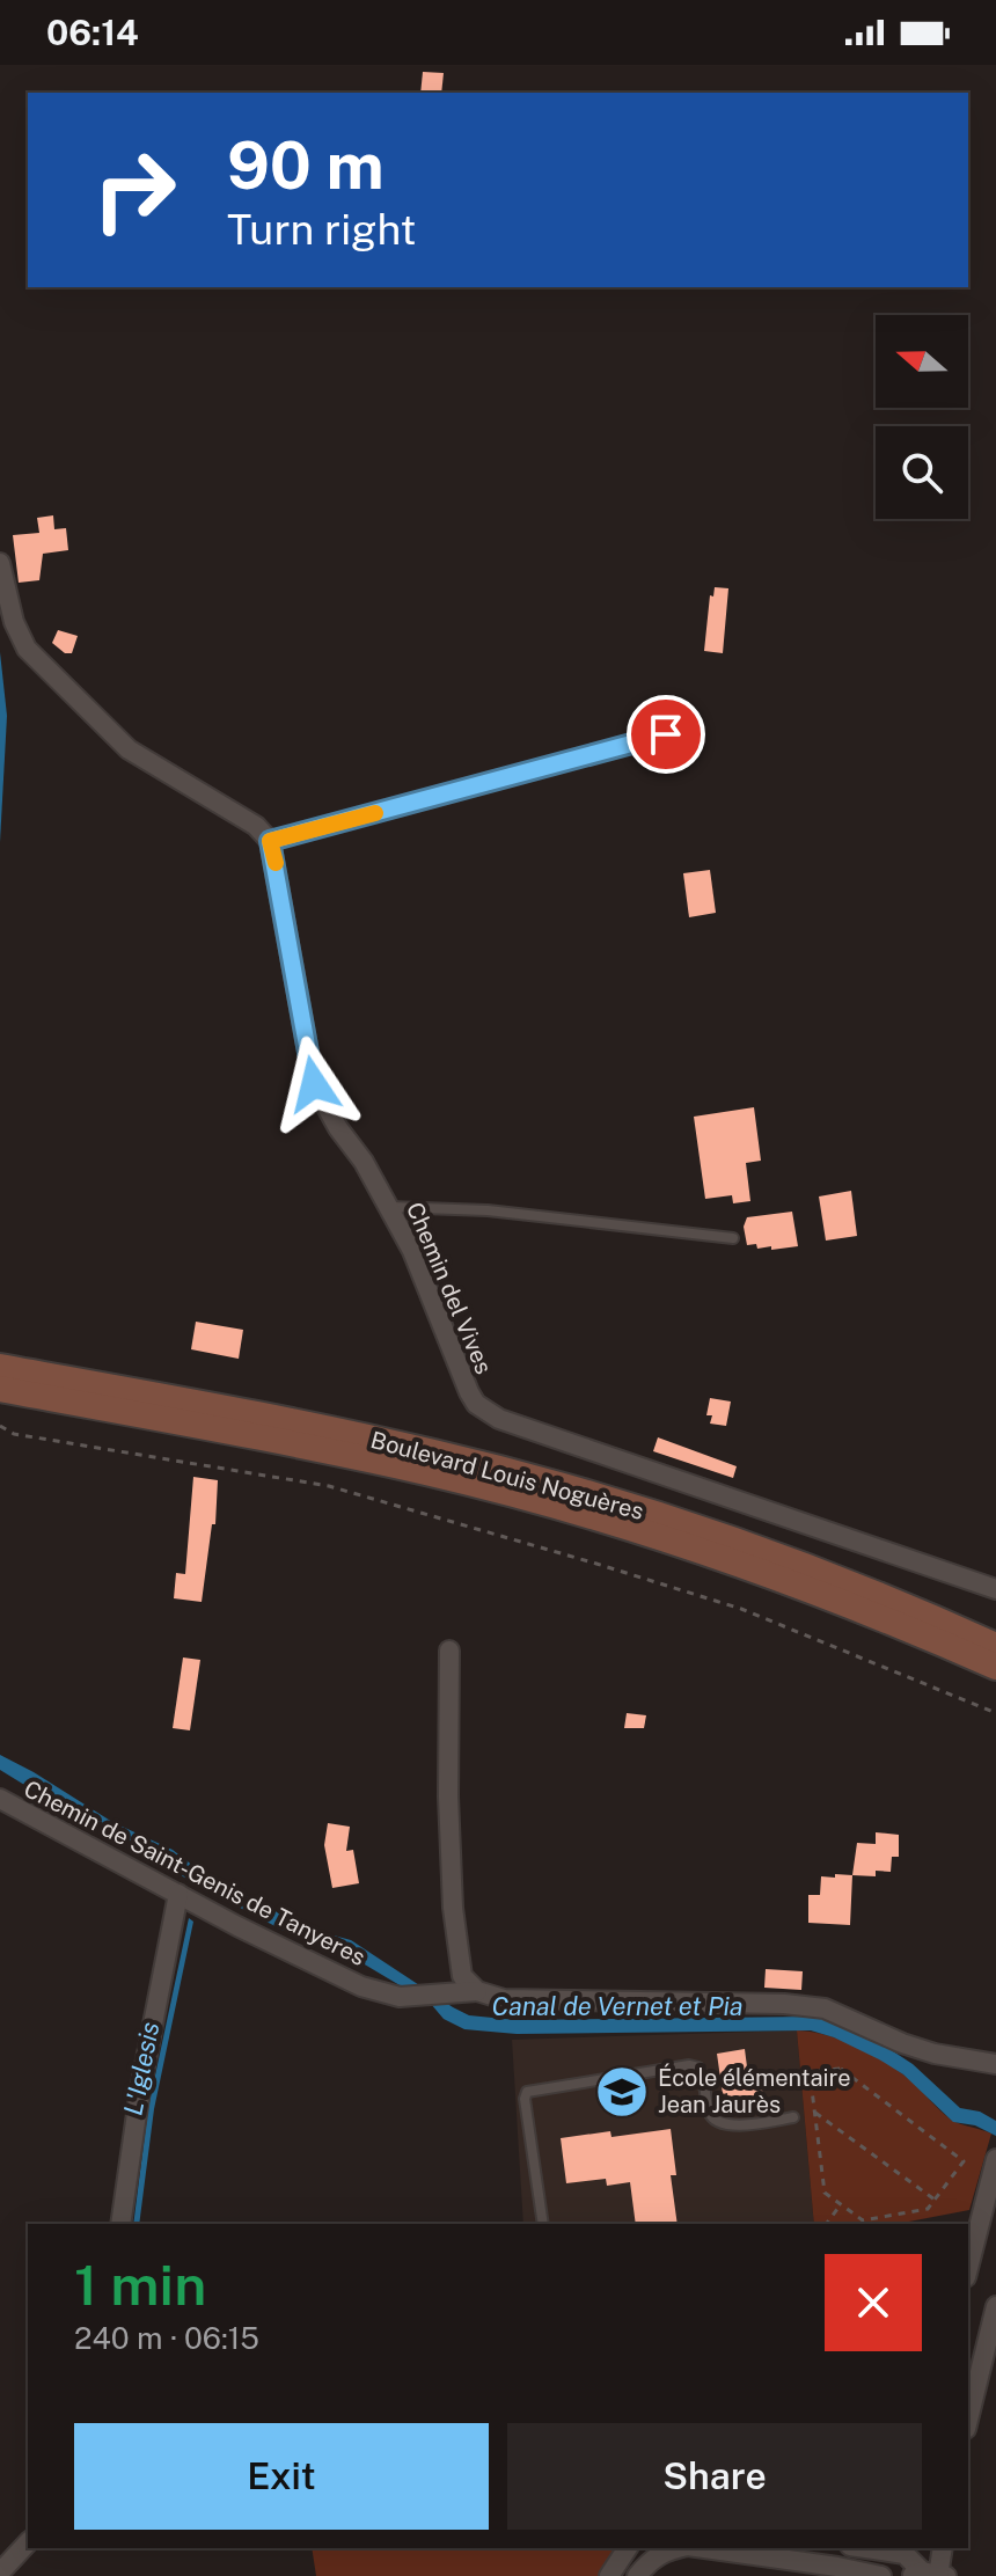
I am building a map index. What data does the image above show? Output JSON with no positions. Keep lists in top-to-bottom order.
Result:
{
  "streets": {
    "main road": ["Boulevard Louis Noguères"],
    "street": ["Chemin del Vives", "Chemin de Saint-Genis de Tanyeres"]
  },
  "water": ["Canal de Vernet et Pia", "L'Iglesis"],
  "places": {
    "school or university": ["École élémentaire Jean Jaurès"]
  },
  "north": "left",
  "page": {
    "status": "06:14",
    "turn": ["90 m", "Turn right"],
    "heading": ["1 min", "240 m · 06:15"],
    "buttons": ["Exit", "Share"]
  }
}
